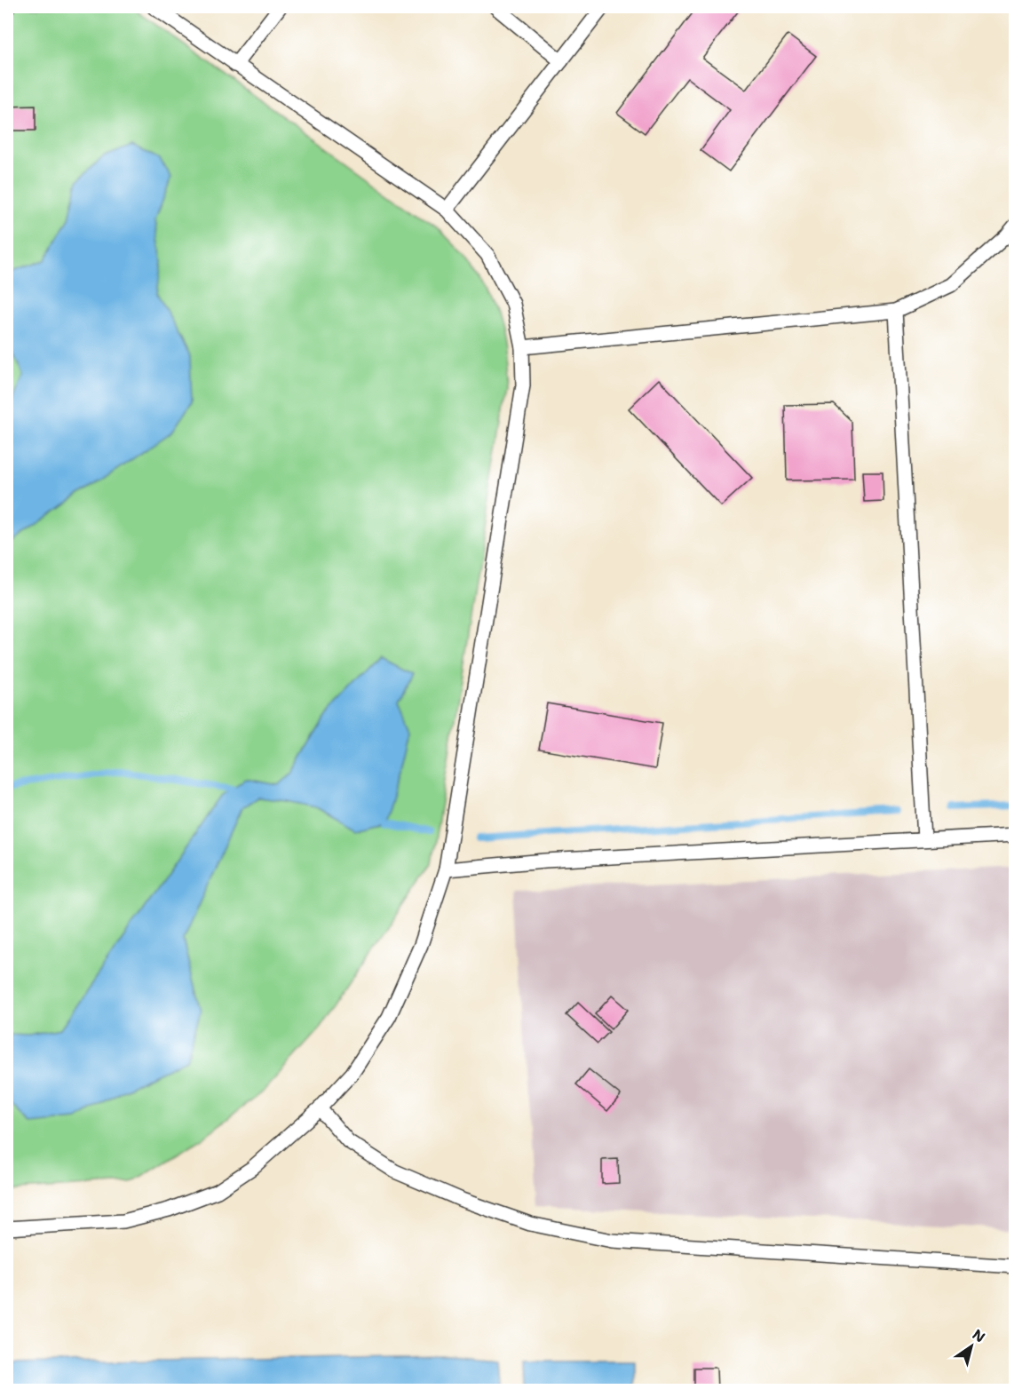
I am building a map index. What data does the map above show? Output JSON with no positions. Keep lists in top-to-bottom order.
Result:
{
  "north": "top right"
}
